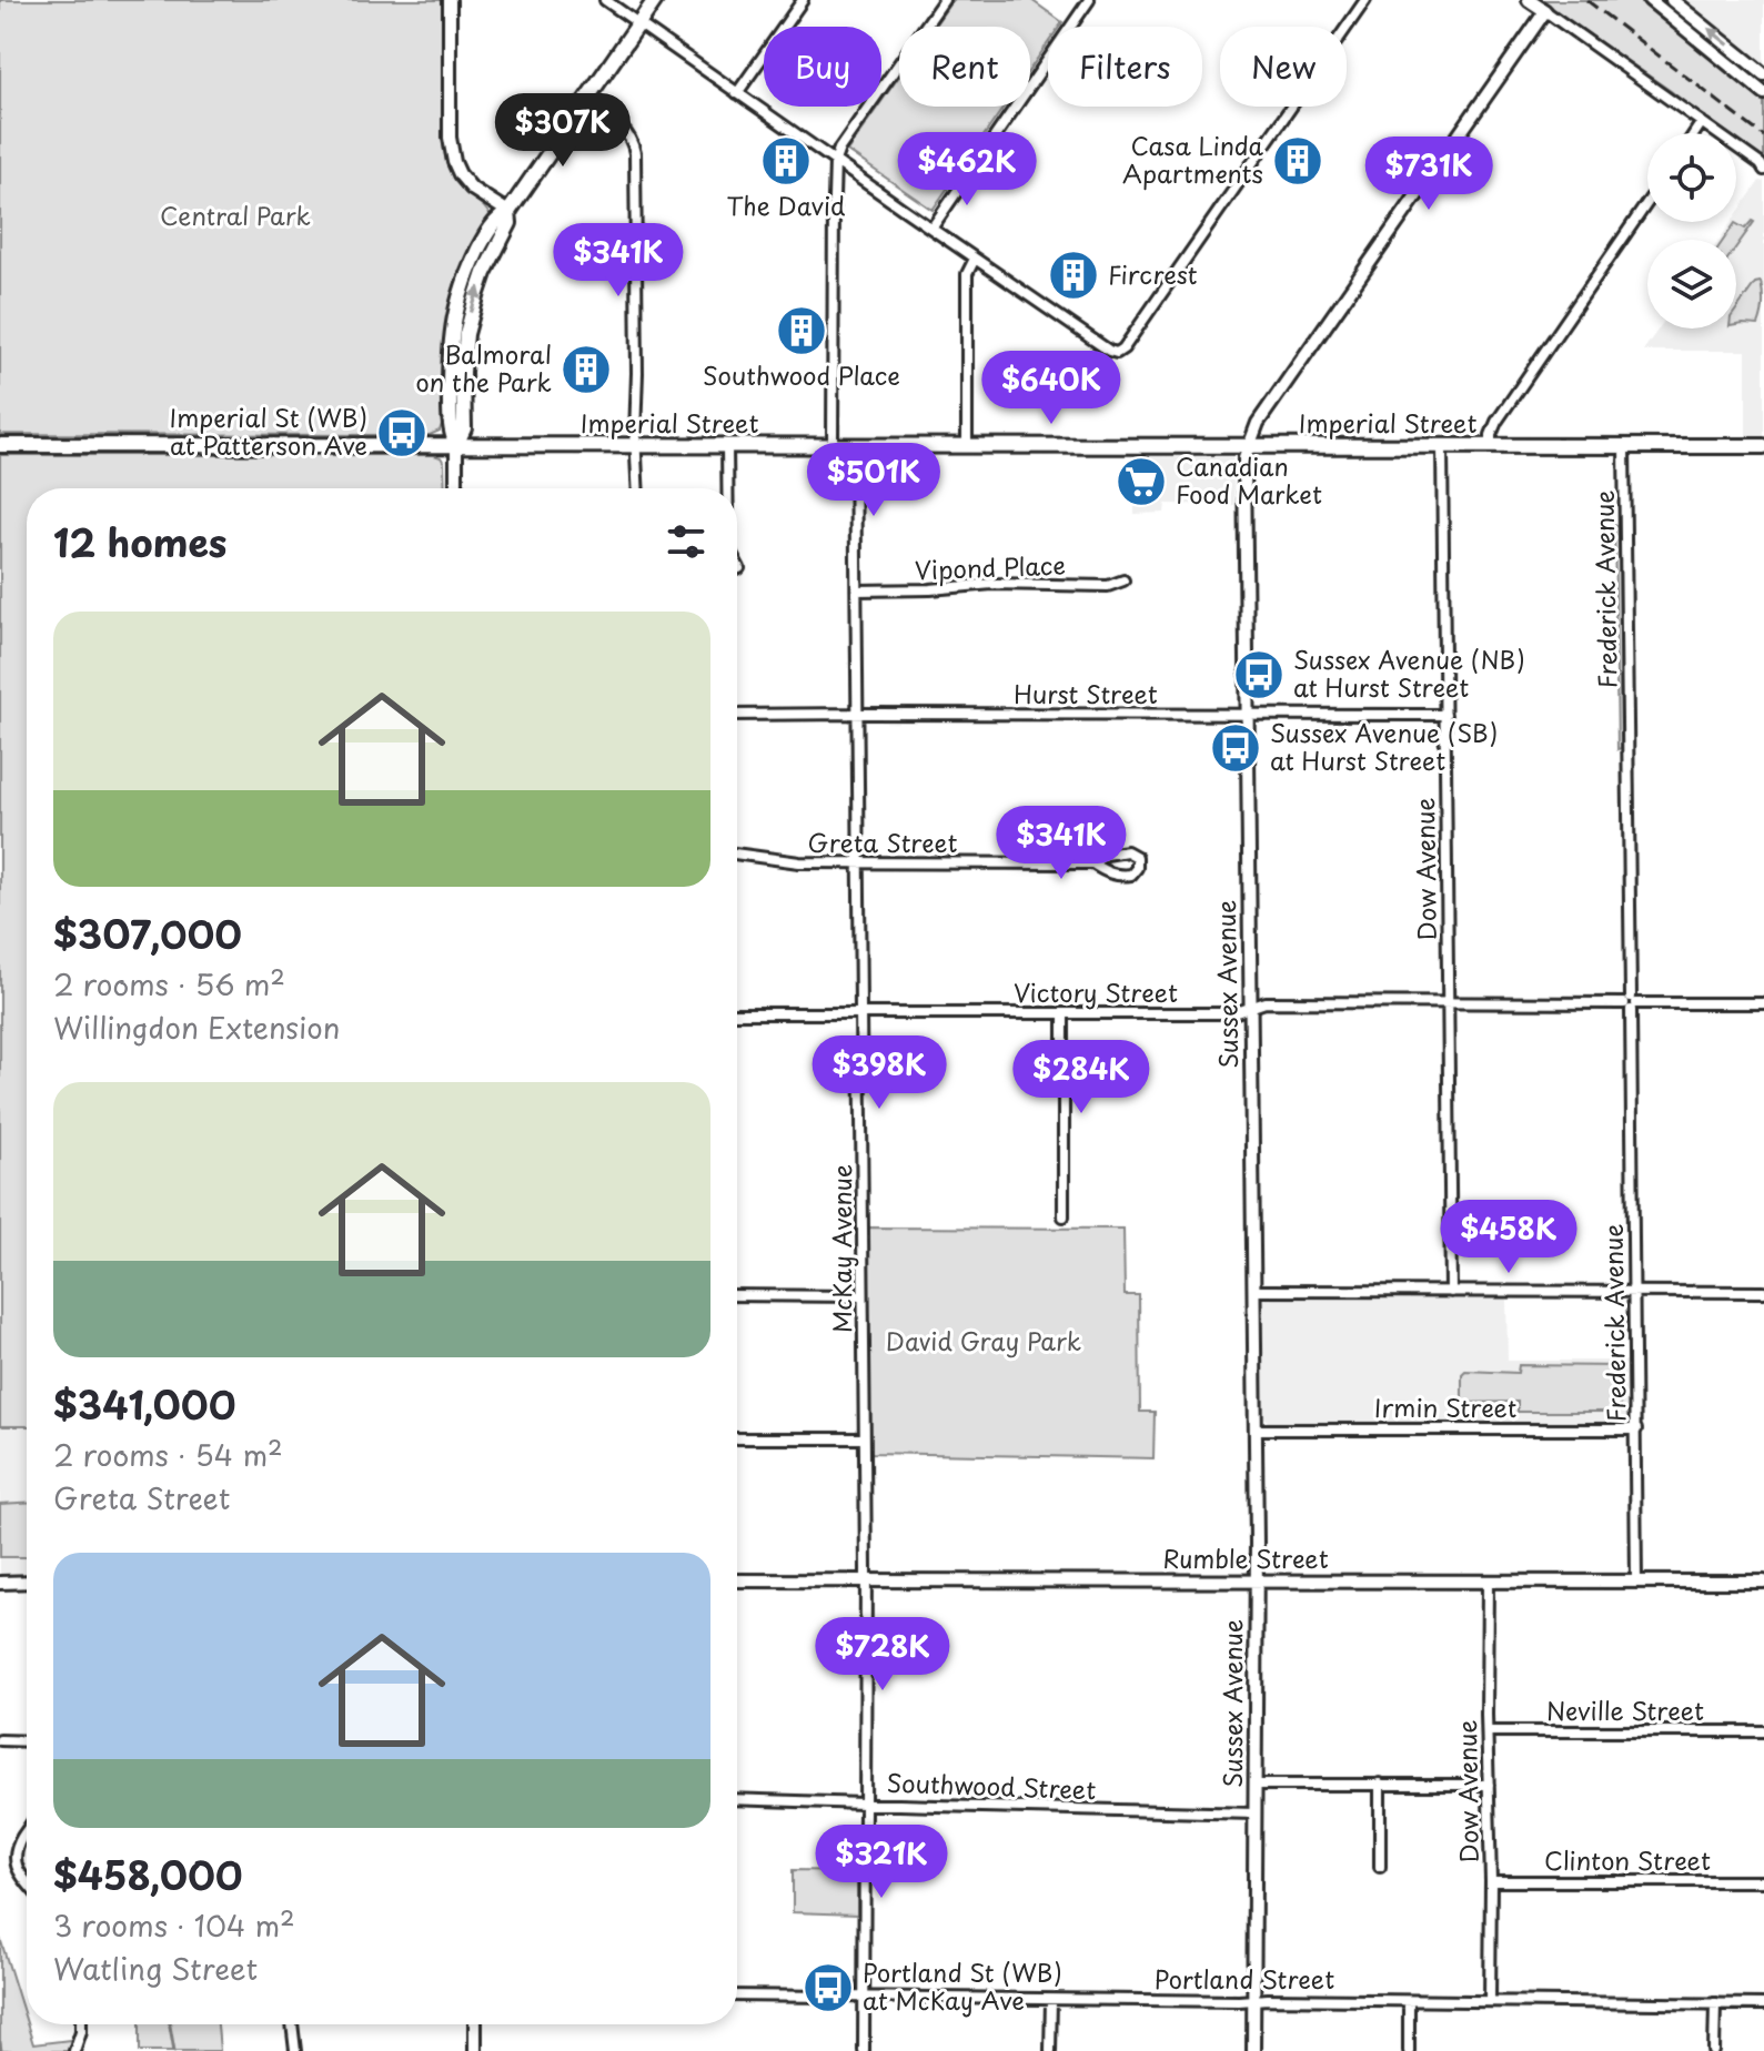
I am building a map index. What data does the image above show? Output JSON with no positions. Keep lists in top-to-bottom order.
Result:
{
  "streets": {
    "main road": ["Imperial Street"],
    "street": [
      "Vipond Place",
      "Frederick Avenue",
      "Hurst Street",
      "Greta Street",
      "Dow Avenue",
      "Sussex Avenue",
      "Victory Street",
      "McKay Avenue",
      "Irmin Street",
      "Rumble Street",
      "Neville Street",
      "Southwood Street",
      "Clinton Street",
      "Portland Street"
    ]
  },
  "crossings": [
    ["Imperial Street", "Frederick Avenue"],
    ["Imperial Street", "Dow Avenue"],
    ["Imperial Street", "Sussex Avenue"],
    ["Imperial Street", "McKay Avenue"],
    ["Vipond Place", "McKay Avenue"],
    ["Frederick Avenue", "Victory Street"],
    ["Frederick Avenue", "Irmin Street"],
    ["Frederick Avenue", "Rumble Street"],
    ["Hurst Street", "Dow Avenue"],
    ["Hurst Street", "Sussex Avenue"],
    ["Hurst Street", "McKay Avenue"],
    ["Greta Street", "McKay Avenue"],
    ["Dow Avenue", "Victory Street"],
    ["Dow Avenue", "Rumble Street"],
    ["Dow Avenue", "Neville Street"],
    ["Dow Avenue", "Clinton Street"],
    ["Dow Avenue", "Portland Street"],
    ["Sussex Avenue", "Victory Street"],
    ["Sussex Avenue", "Irmin Street"],
    ["Sussex Avenue", "Rumble Street"],
    ["Sussex Avenue", "Southwood Street"],
    ["Sussex Avenue", "Portland Street"],
    ["Victory Street", "McKay Avenue"],
    ["McKay Avenue", "Rumble Street"],
    ["McKay Avenue", "Southwood Street"],
    ["McKay Avenue", "Portland Street"]
  ],
  "parks": ["Central Park", "David Gray Park"],
  "places": {
    "building": [
      "The David",
      "Casa Linda Apartments",
      "Fircrest",
      "Southwood Place",
      "Balmoral on the Park"
    ],
    "bus stop": [
      "Imperial St (WB) at Patterson Ave",
      "Sussex Avenue (NB) at Hurst Street",
      "Sussex Avenue (SB) at Hurst Street",
      "Portland St (WB) at McKay Ave"
    ],
    "supermarket": ["Canadian Food Market"]
  },
  "page": {
    "chip": [
      "Buy",
      "Rent",
      "Filters",
      "New"
    ],
    "price": [
      "$307K",
      "$462K",
      "$731K",
      "$341K",
      "$640K",
      "$501K",
      "$341K",
      "$398K",
      "$284K",
      "$458K",
      "$728K",
      "$321K"
    ],
    "heading": "12 homes",
    "list": [
      {
        "name": "$307,000",
        "note": "2 rooms · 56 m² · Willingdon Extension"
      },
      {
        "name": "$341,000",
        "note": "2 rooms · 54 m² · Greta Street"
      },
      {
        "name": "$458,000",
        "note": "3 rooms · 104 m² · Watling Street"
      }
    ]
  }
}
